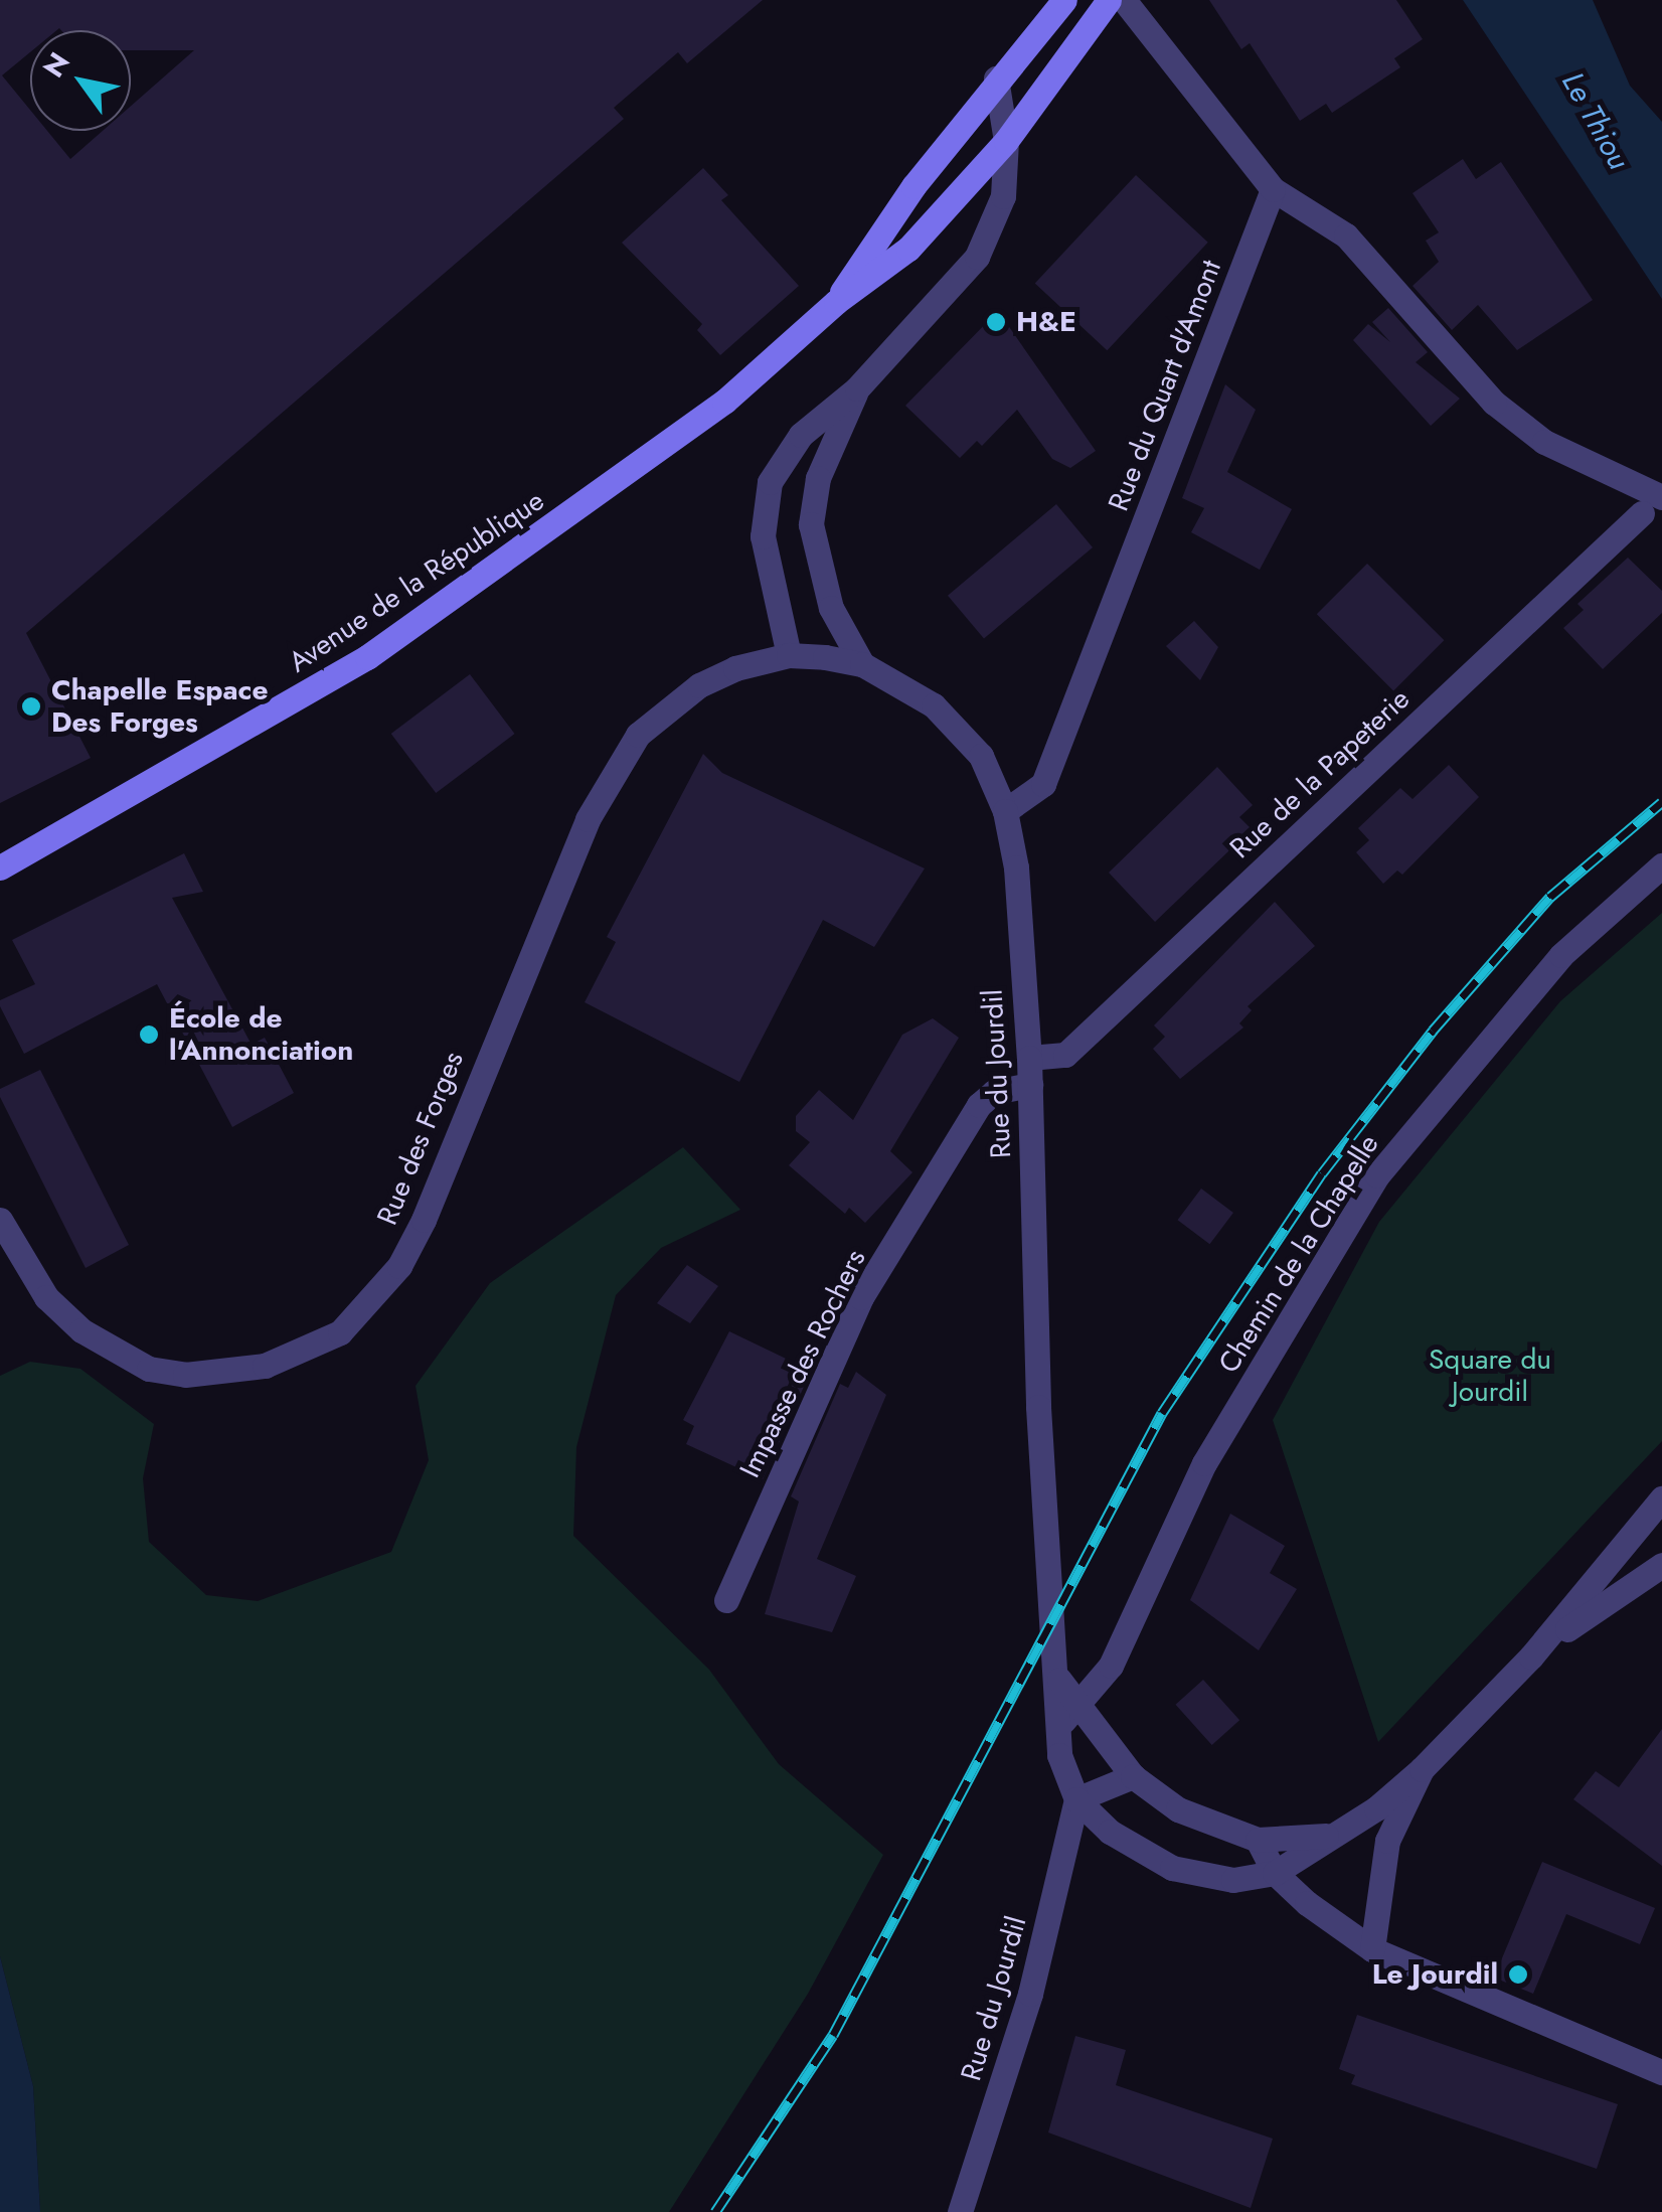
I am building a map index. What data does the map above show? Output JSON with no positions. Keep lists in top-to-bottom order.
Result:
{
  "streets": {
    "main road": ["Avenue de la République"],
    "street": [
      "Rue du Quart d'Amont",
      "Rue de la Papeterie",
      "Rue du Jourdil",
      "Rue des Forges",
      "Chemin de la Chapelle",
      "Impasse des Rochers"
    ]
  },
  "crossings": [
    ["Rue du Quart d'Amont", "Rue du Jourdil"],
    ["Rue de la Papeterie", "Rue du Jourdil"],
    ["Rue du Jourdil", "Rue des Forges"],
    ["Rue du Jourdil", "Impasse des Rochers"]
  ],
  "water": ["Le Thiou"],
  "parks": ["Square du Jourdil"],
  "places": [
    "H&E",
    "Chapelle Espace Des Forges",
    "École de l'Annonciation",
    "Le Jourdil"
  ],
  "north": "top left"
}
